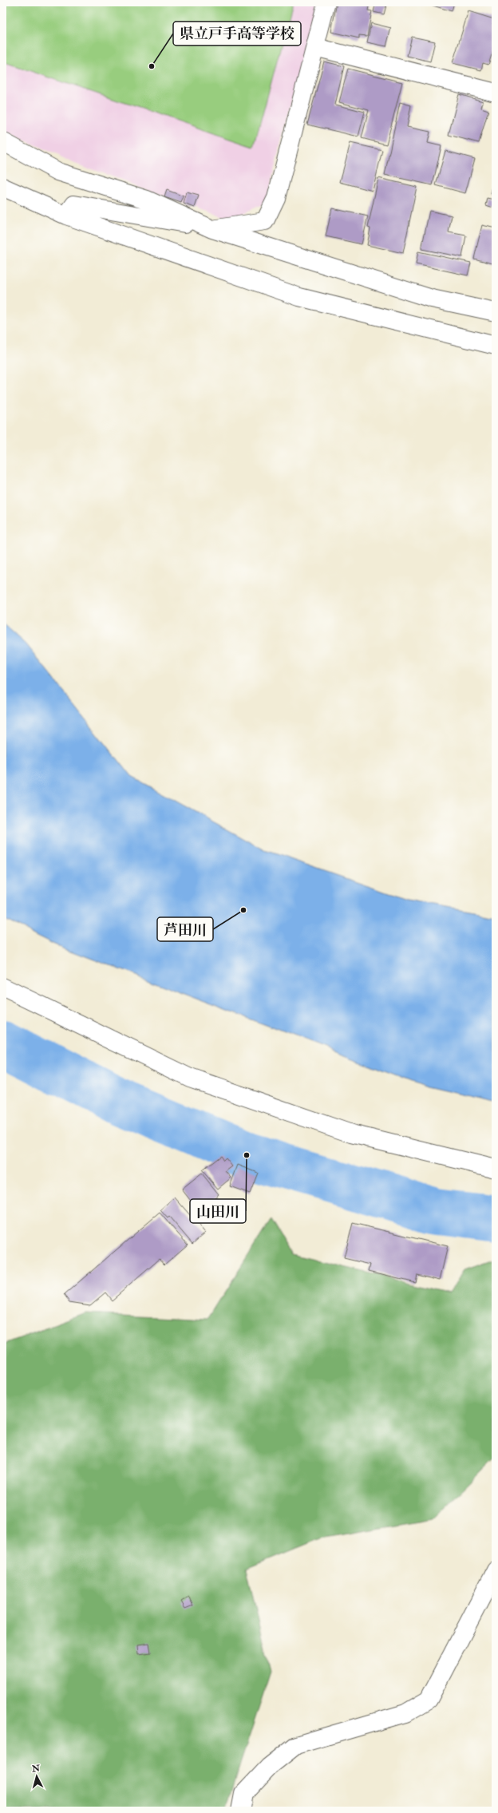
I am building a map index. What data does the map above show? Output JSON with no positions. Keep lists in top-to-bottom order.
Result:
{
  "places": ["県立戸手高等学校", "芦田川", "山田川"],
  "north": "top"
}
